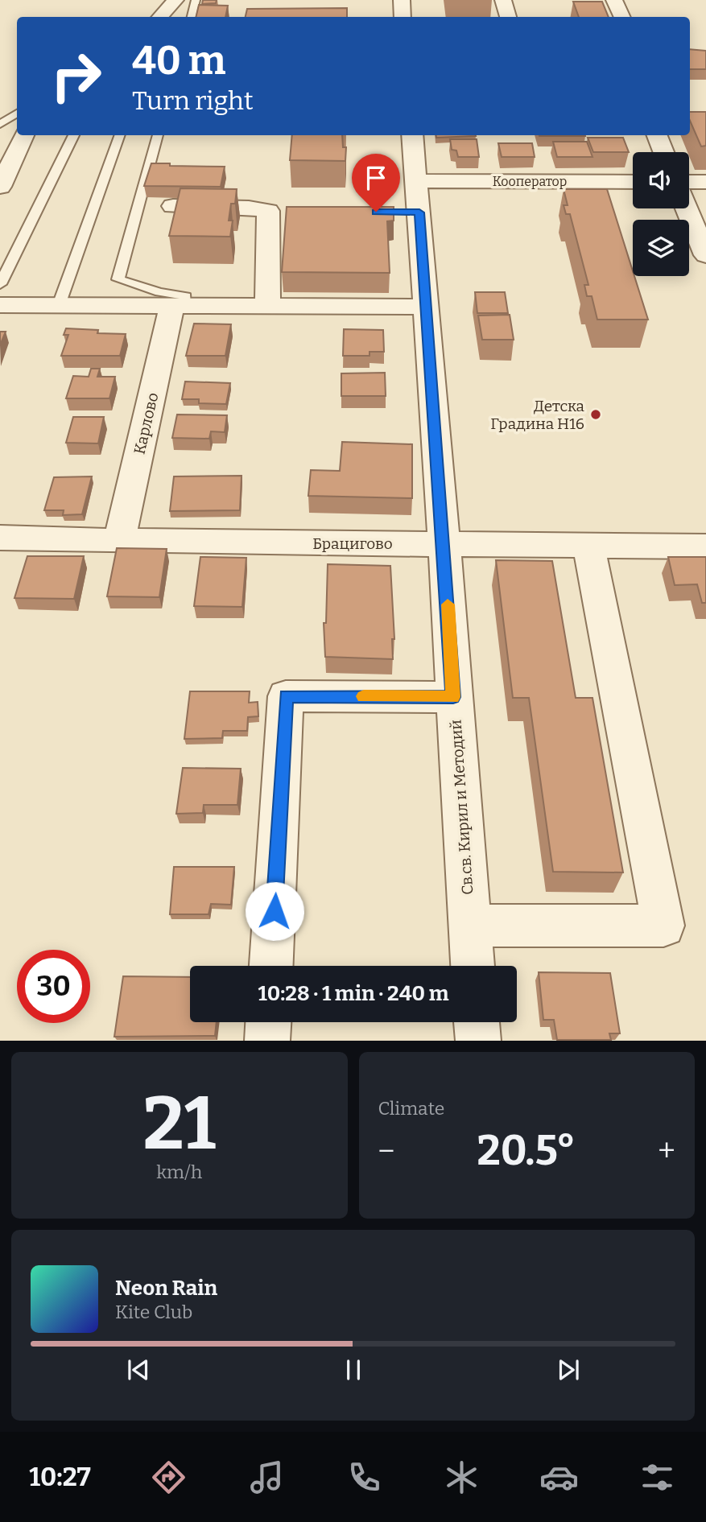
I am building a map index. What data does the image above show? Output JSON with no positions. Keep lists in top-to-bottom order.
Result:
{
  "streets": {
    "street": [
      "Кооператор",
      "Карлово",
      "Брацигово",
      "Св.св. Кирил и Методий"
    ]
  },
  "crossings": [
    ["Кооператор", "Св.св. Кирил и Методий"],
    ["Карлово", "Брацигово"],
    ["Брацигово", "Св.св. Кирил и Методий"]
  ],
  "places": ["Детска Градина Н16"],
  "page": {
    "turn": ["40 m", "Turn right"],
    "limit": "30",
    "trip": "10:28 · 1 min · 240 m",
    "tile": [
      ["21", "km/h"],
      "Climate"
    ],
    "heat": ["−", "20.5°", "+"],
    "song": ["Neon Rain", "Kite Club"],
    "tabs": "10:27"
  }
}
